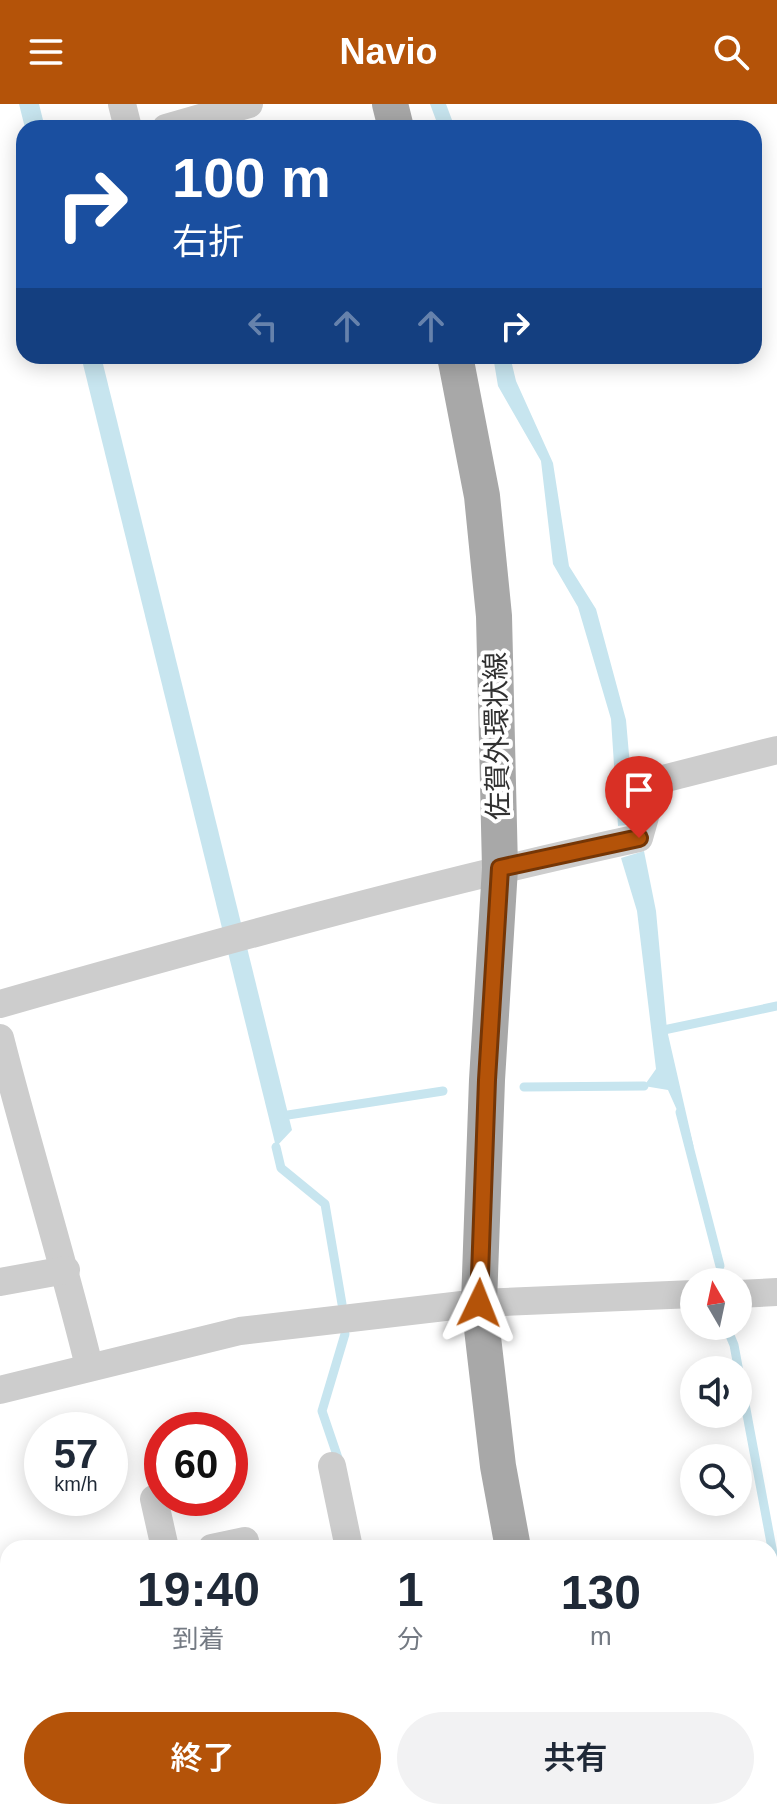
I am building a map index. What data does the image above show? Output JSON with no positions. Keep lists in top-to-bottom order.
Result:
{
  "streets": {
    "main road": ["佐賀外環状線"]
  },
  "north": "top",
  "page": {
    "header": "Navio",
    "turn": ["100 m", "右折"],
    "speed": "57 km/h",
    "limit": "60",
    "eta": [
      "19:40",
      "到着",
      "1",
      "分",
      "130",
      "m"
    ],
    "buttons": ["終了", "共有"]
  }
}
